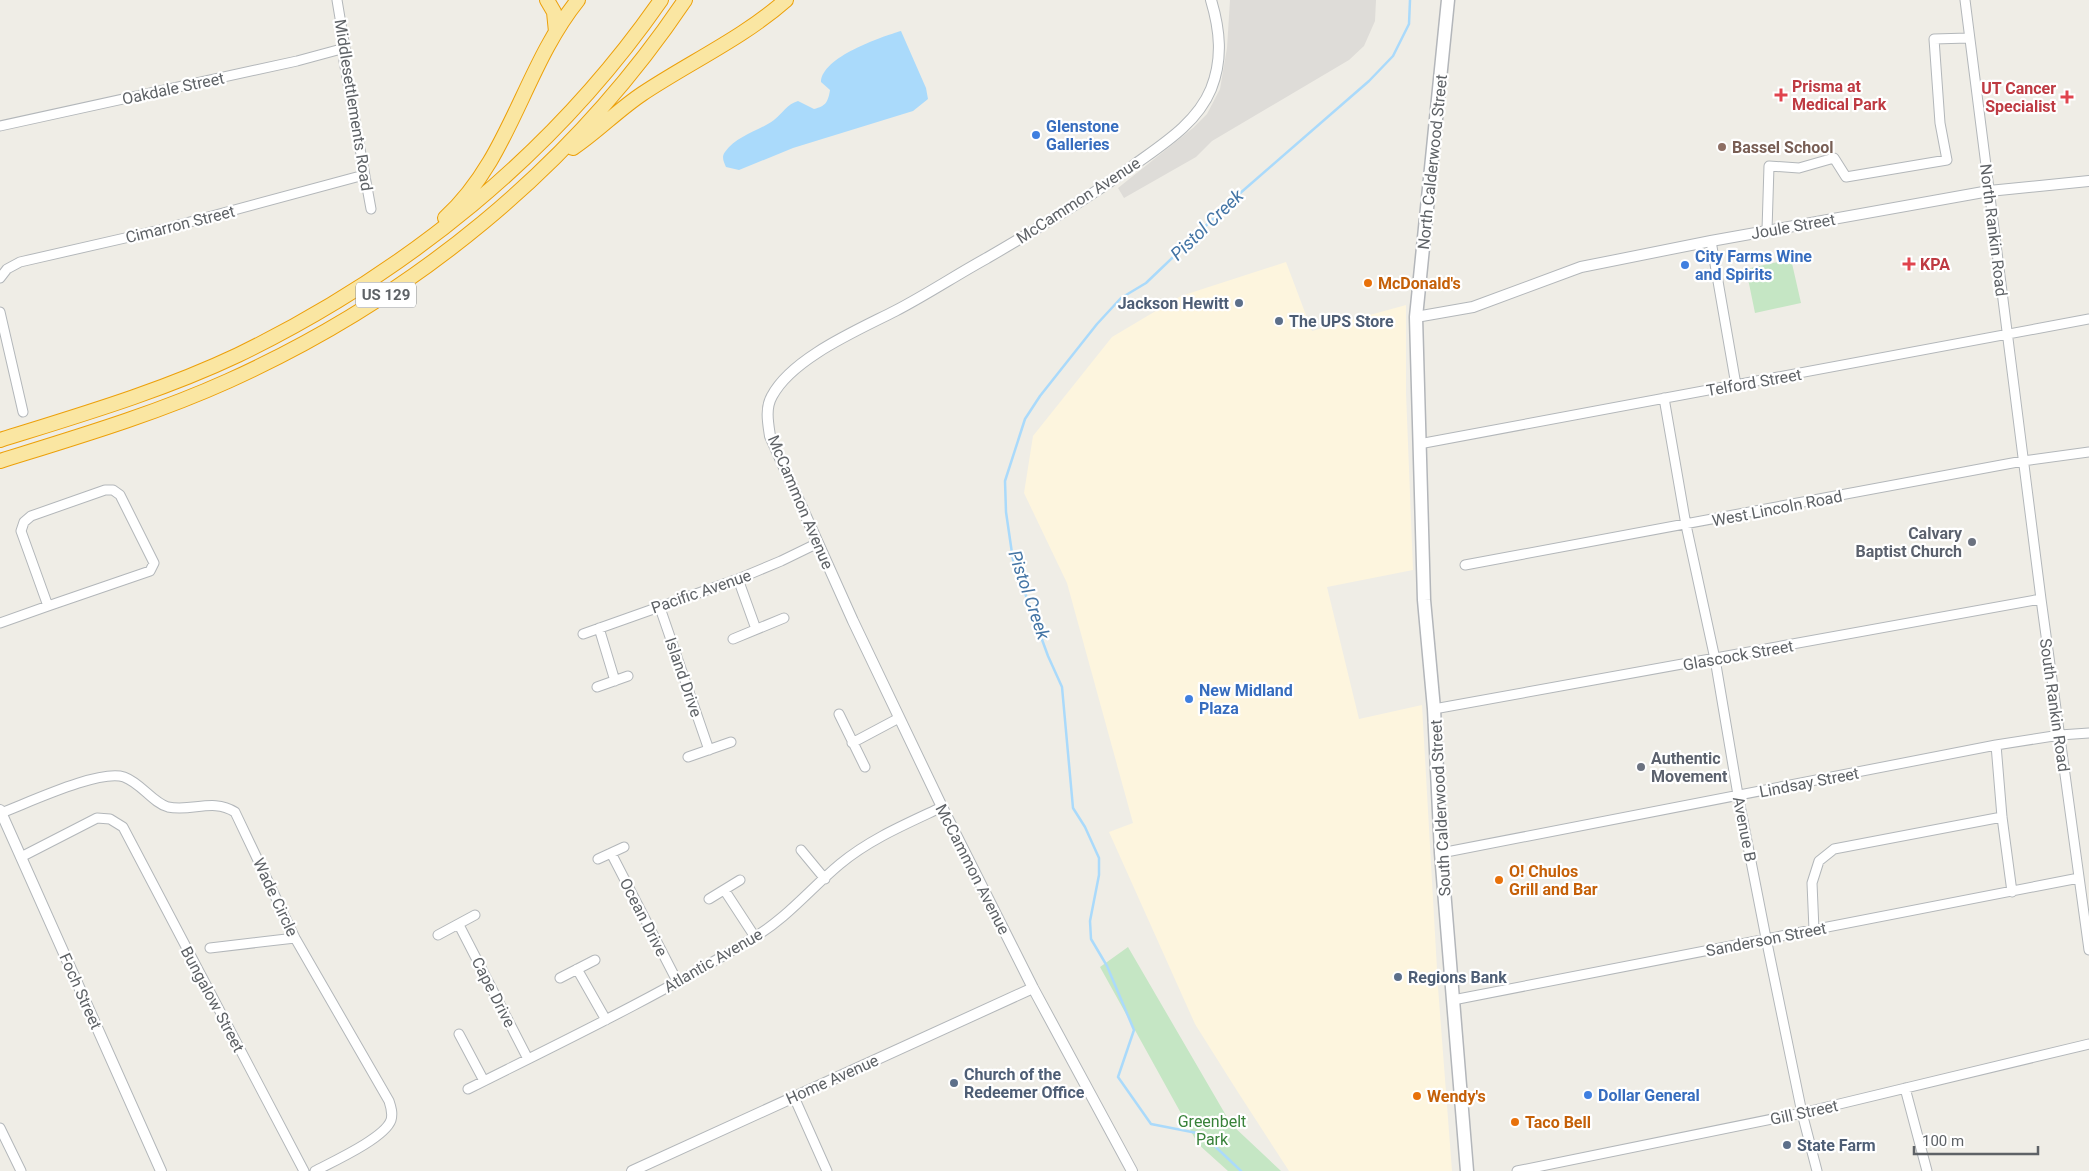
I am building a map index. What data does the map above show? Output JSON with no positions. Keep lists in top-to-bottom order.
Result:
{
  "streets": {
    "highway": ["US 129"],
    "main road": ["North Calderwood Street", "South Calderwood Street"],
    "street": [
      "Oakdale Street",
      "Middlesettlements Road",
      "McCammon Avenue",
      "Cimarron Street",
      "Joule Street",
      "North Rankin Road",
      "Telford Street",
      "West Lincoln Road",
      "Pacific Avenue",
      "Glascock Street",
      "Island Drive",
      "South Rankin Road",
      "Lindsay Street",
      "Avenue B",
      "Wade Circle",
      "Ocean Drive",
      "Sanderson Street",
      "Atlantic Avenue",
      "Foch Street",
      "Cape Drive",
      "Bungalow Street",
      "Home Avenue",
      "Gill Street"
    ]
  },
  "crossings": [
    ["Oakdale Street", "Middlesettlements Road"],
    ["Middlesettlements Road", "Cimarron Street"],
    ["North Calderwood Street", "Joule Street"],
    ["North Calderwood Street", "Telford Street"],
    ["North Calderwood Street", "South Calderwood Street"],
    ["McCammon Avenue", "Pacific Avenue"],
    ["McCammon Avenue", "Atlantic Avenue"],
    ["McCammon Avenue", "Home Avenue"],
    ["Joule Street", "North Rankin Road"],
    ["North Rankin Road", "Telford Street"],
    ["North Rankin Road", "West Lincoln Road"],
    ["North Rankin Road", "South Rankin Road"],
    ["Telford Street", "South Calderwood Street"],
    ["Telford Street", "Avenue B"],
    ["West Lincoln Road", "South Rankin Road"],
    ["West Lincoln Road", "Avenue B"],
    ["Pacific Avenue", "Island Drive"],
    ["Glascock Street", "South Rankin Road"],
    ["Glascock Street", "South Calderwood Street"],
    ["Glascock Street", "Avenue B"],
    ["South Rankin Road", "Lindsay Street"],
    ["South Rankin Road", "Sanderson Street"],
    ["Lindsay Street", "South Calderwood Street"],
    ["Lindsay Street", "Avenue B"],
    ["South Calderwood Street", "Sanderson Street"],
    ["Avenue B", "Sanderson Street"],
    ["Avenue B", "Gill Street"],
    ["Wade Circle", "Foch Street"],
    ["Ocean Drive", "Atlantic Avenue"],
    ["Atlantic Avenue", "Cape Drive"],
    ["Foch Street", "Bungalow Street"]
  ],
  "water": ["Pistol Creek"],
  "parks": ["Greenbelt Park"],
  "places": {
    "health": ["Prisma at Medical Park", "UT Cancer Specialist", "KPA"],
    "other": [
      "Glenstone Galleries",
      "Bassel School",
      "City Farms Wine and Spirits",
      "McDonald's",
      "Jackson Hewitt",
      "The UPS Store",
      "Calvary Baptist Church",
      "New Midland Plaza",
      "Authentic Movement",
      "O! Chulos Grill and Bar",
      "Regions Bank",
      "Church of the Redeemer Office",
      "Dollar General",
      "Wendy's",
      "Taco Bell",
      "State Farm"
    ]
  },
  "scale_bar": "100 m"
}
